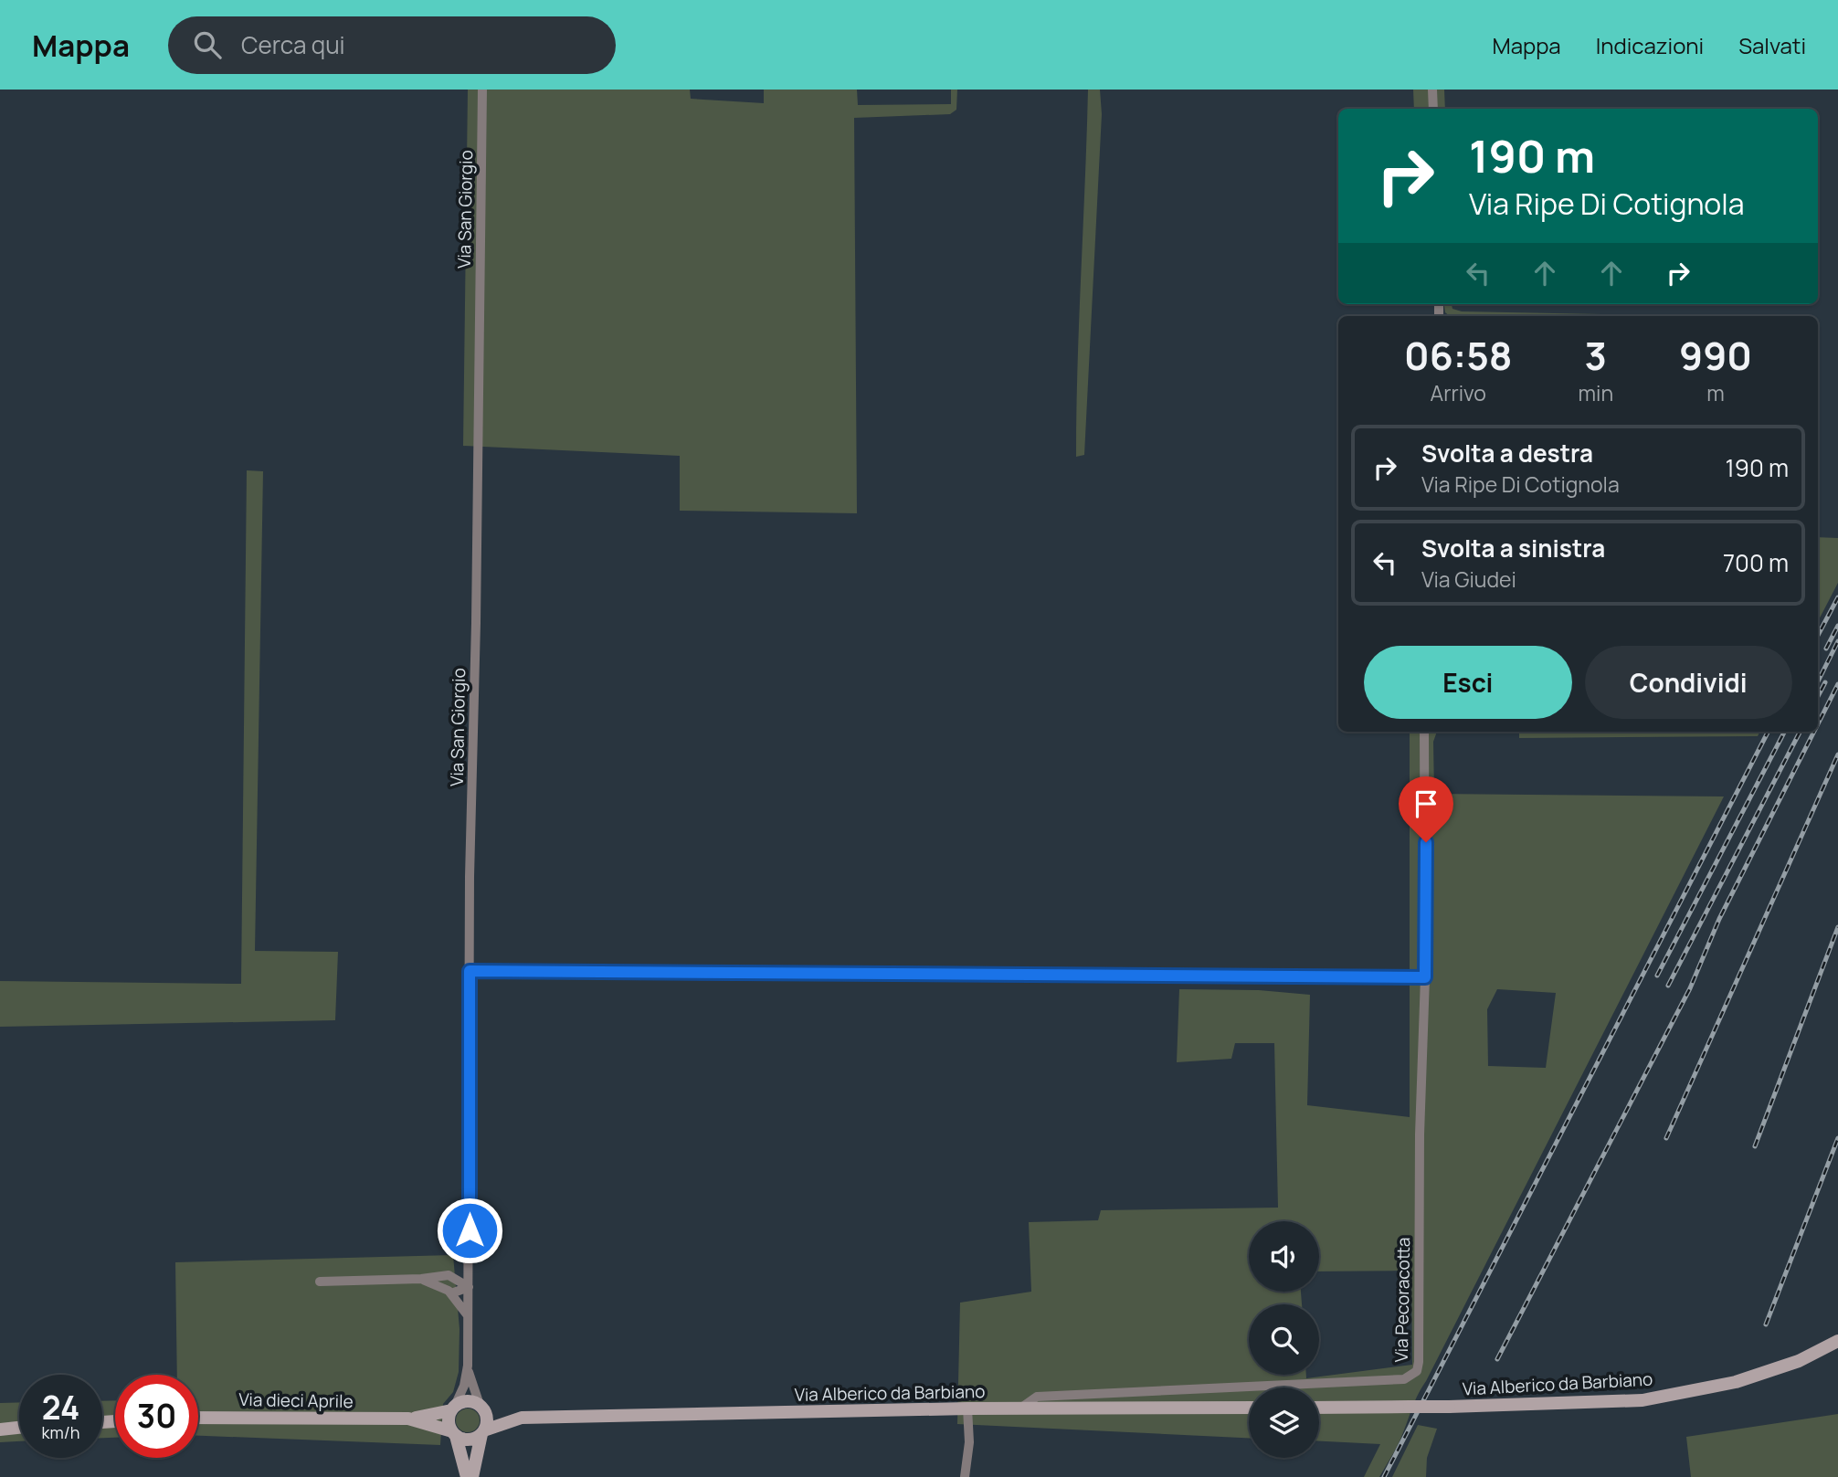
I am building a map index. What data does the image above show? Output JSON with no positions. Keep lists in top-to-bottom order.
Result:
{
  "streets": {
    "main road": ["Via Alberico da Barbiano", "Via dieci Aprile"],
    "street": ["Via San Giorgio", "Via Pecoracotta"]
  },
  "crossings": [
    ["Via San Giorgio", "Via Alberico da Barbiano"],
    ["Via San Giorgio", "Via dieci Aprile"],
    ["Via Pecoracotta", "Via Alberico da Barbiano"],
    ["Via Alberico da Barbiano", "Via dieci Aprile"]
  ],
  "page": {
    "header": "Mappa",
    "search": "Cerca qui",
    "nav": ["Mappa", "Indicazioni", "Salvati"],
    "turn": ["190 m", "Via Ripe Di Cotignola"],
    "eta": [
      "06:58",
      "Arrivo",
      "3",
      "min",
      "990",
      "m"
    ],
    "list": [
      {
        "name": "Svolta a destra",
        "note": "Via Ripe Di Cotignola",
        "value": "190 m"
      },
      {
        "name": "Svolta a sinistra",
        "note": "Via Giudei",
        "value": "700 m"
      }
    ],
    "buttons": ["Esci", "Condividi"],
    "speed": "24 km/h",
    "limit": "30"
  }
}
